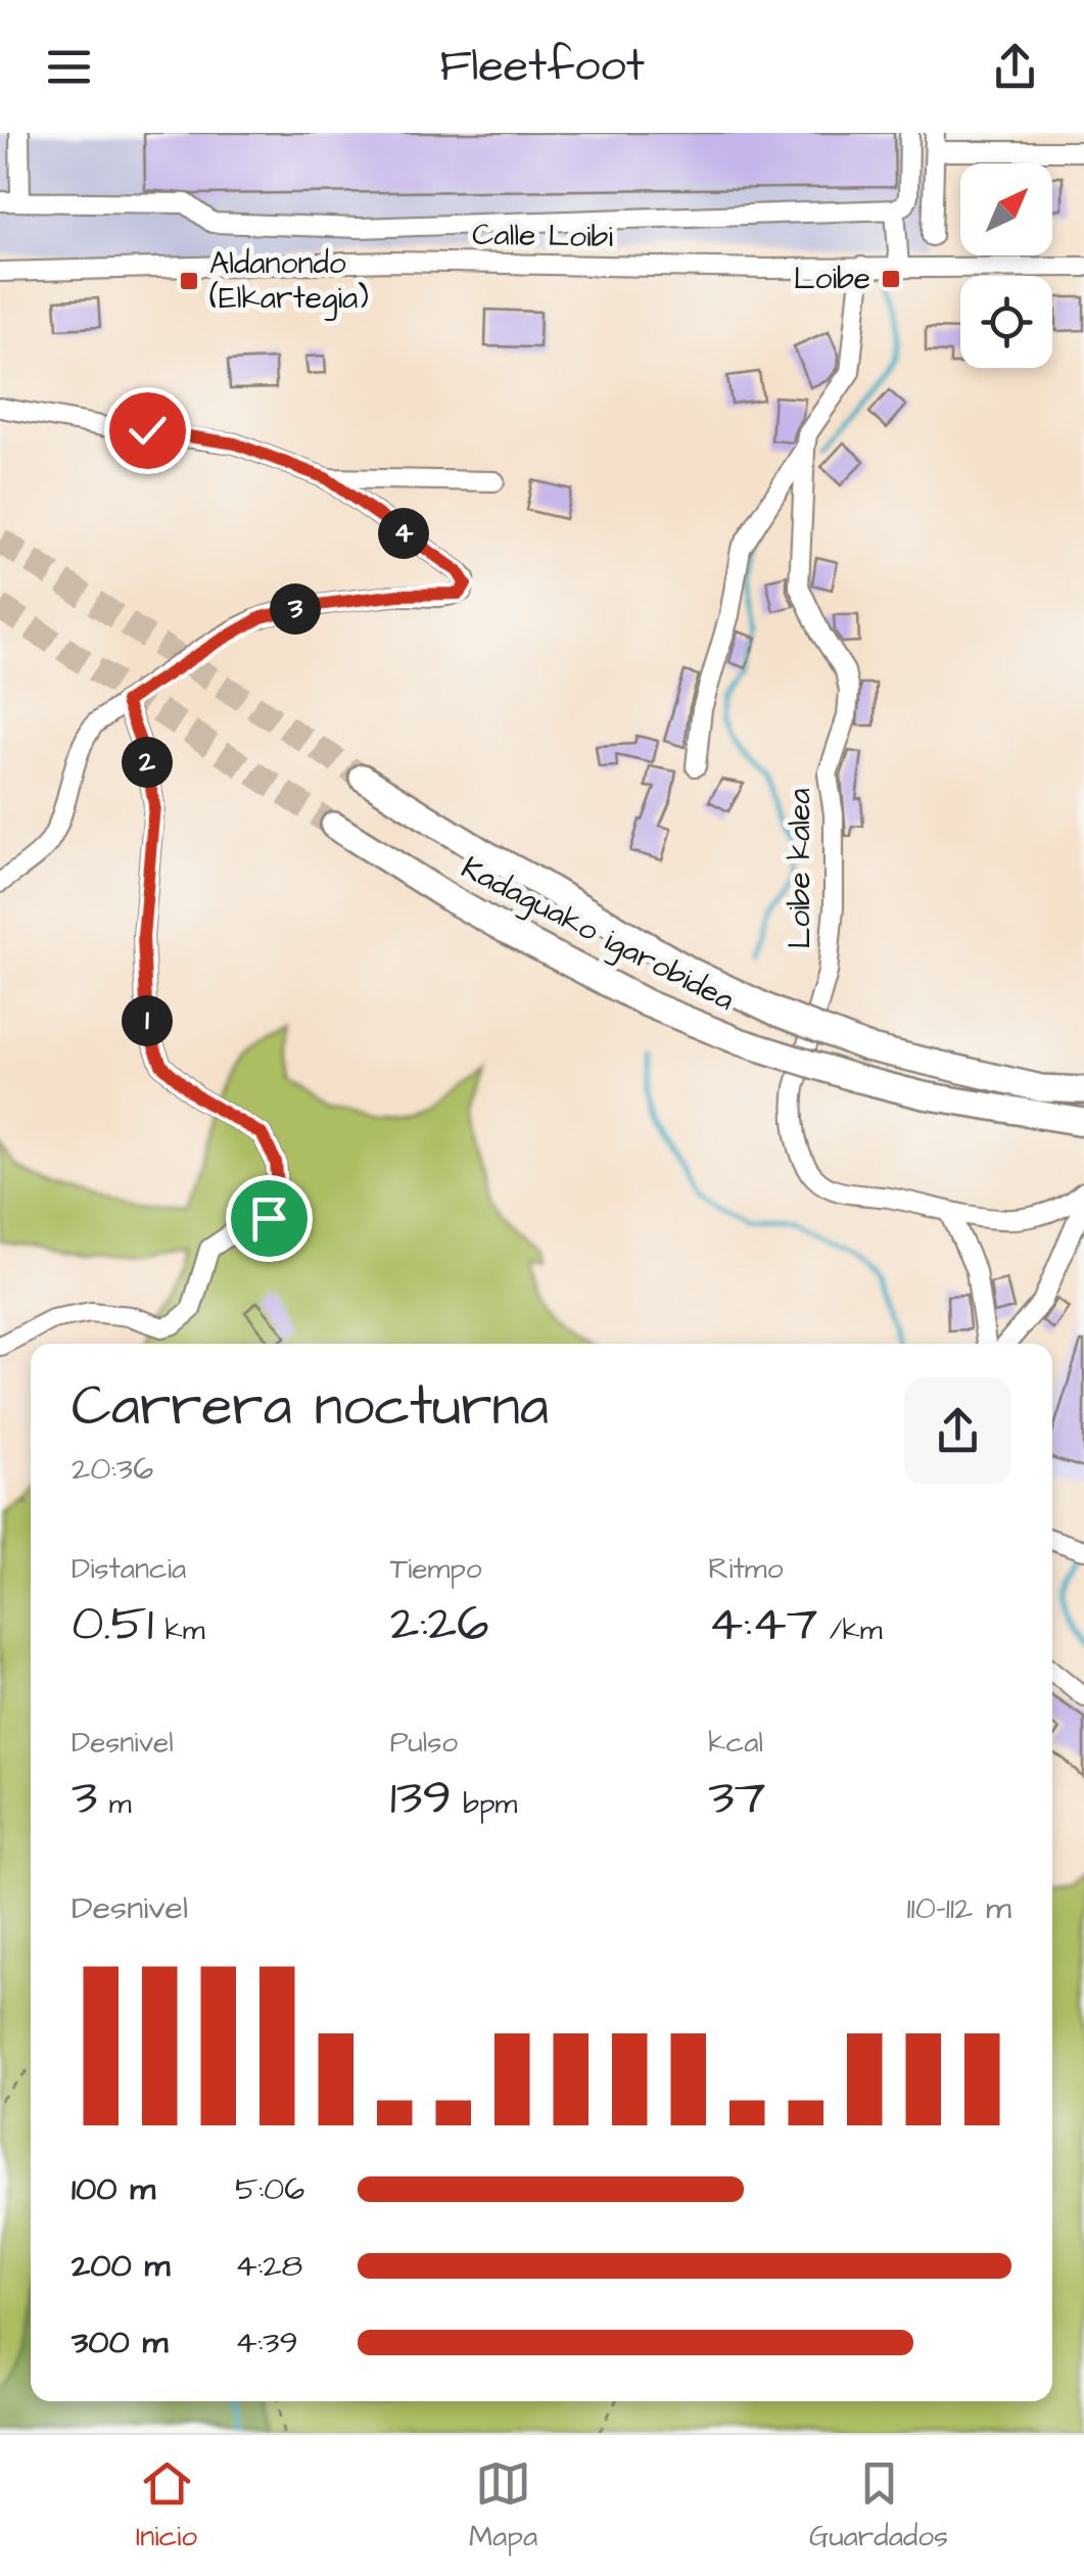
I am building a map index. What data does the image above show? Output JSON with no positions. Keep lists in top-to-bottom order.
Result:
{
  "streets": {
    "highway": ["Kadaguako igarobidea"],
    "street": ["Calle Loibi", "Loibe kalea"]
  },
  "crossings": [
    ["Calle Loibi", "Loibe kalea"]
  ],
  "places": {
    "transit": ["Loibe", "Aldanondo (Elkartegia)"]
  },
  "north": "top right",
  "page": {
    "header": "Fleetfoot",
    "pins": [
      "4",
      "3",
      "2",
      "1"
    ],
    "heading": ["Carrera nocturna", "20:36"],
    "stats": [
      ["Distancia", "0.51 km"],
      ["Tiempo", "2:26"],
      ["Ritmo", "4:47 /km"],
      ["Desnivel", "3 m"],
      ["Pulso", "139 bpm"],
      ["kcal", "37"]
    ],
    "chart": ["Desnivel", "110–112 m"],
    "list": [
      {
        "name": "100 m",
        "note": "5:06"
      },
      {
        "name": "200 m",
        "note": "4:28"
      },
      {
        "name": "300 m",
        "note": "4:39"
      }
    ],
    "tabs": ["Inicio", "Mapa", "Guardados"]
  }
}
